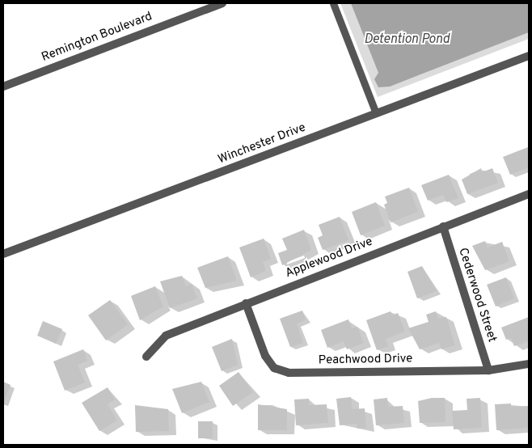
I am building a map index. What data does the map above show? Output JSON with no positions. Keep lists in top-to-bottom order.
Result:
{
  "streets": {
    "street": [
      "Remington Boulevard",
      "Winchester Drive",
      "Applewood Drive",
      "Cederwood Street",
      "Peachwood Drive"
    ]
  },
  "crossings": [
    ["Applewood Drive", "Cederwood Street"],
    ["Applewood Drive", "Peachwood Drive"],
    ["Cederwood Street", "Peachwood Drive"]
  ],
  "water": ["Detention Pond"]
}
